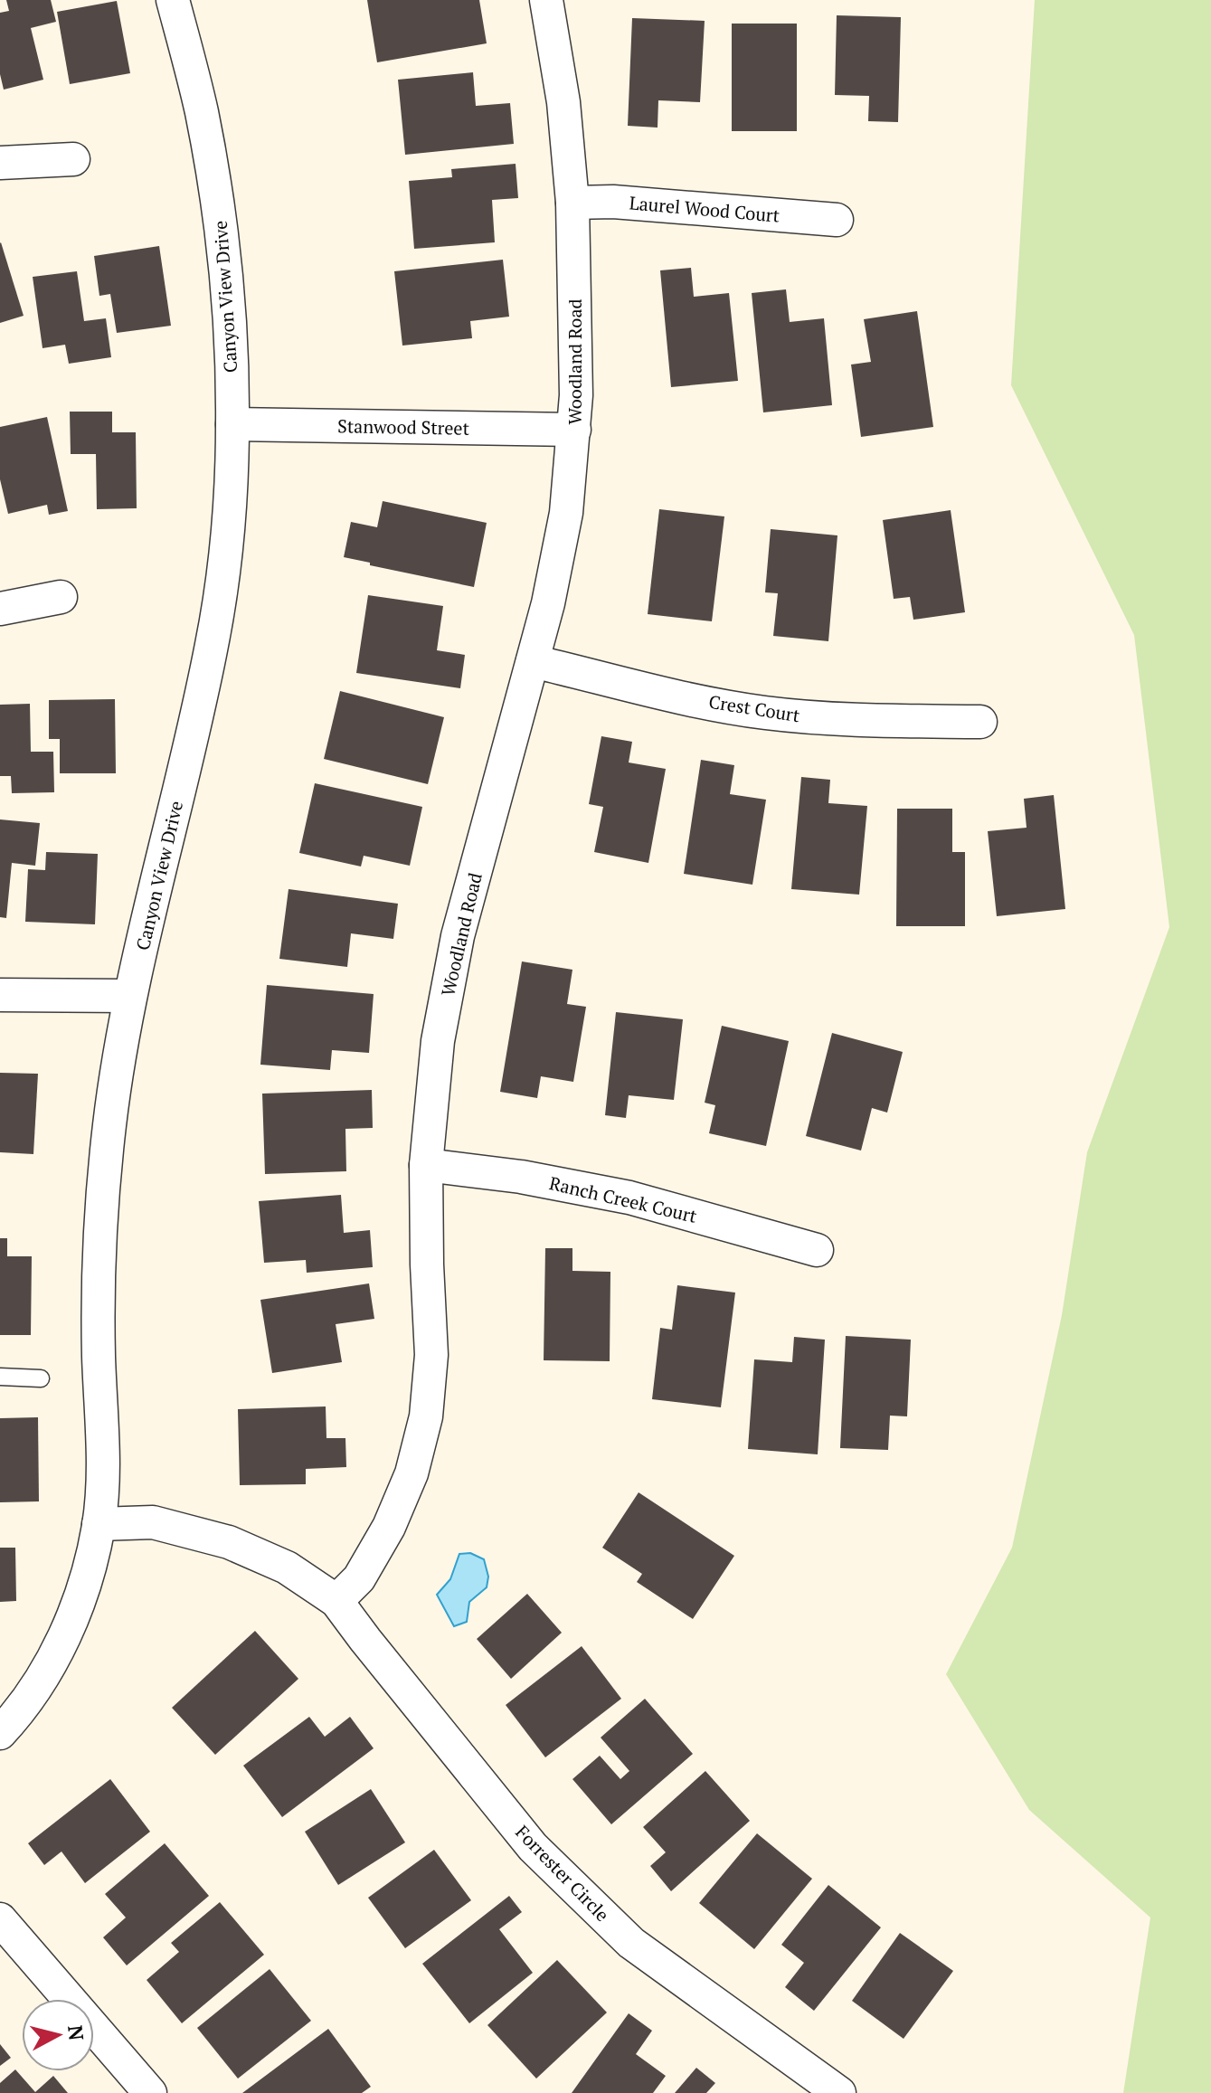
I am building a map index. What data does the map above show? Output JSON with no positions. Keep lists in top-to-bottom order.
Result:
{
  "streets": {
    "street": [
      "Laurel Wood Court",
      "Canyon View Drive",
      "Woodland Road",
      "Stanwood Street",
      "Crest Court",
      "Ranch Creek Court",
      "Forrester Circle"
    ]
  },
  "crossings": [
    ["Laurel Wood Court", "Woodland Road"],
    ["Canyon View Drive", "Stanwood Street"],
    ["Woodland Road", "Stanwood Street"],
    ["Woodland Road", "Crest Court"],
    ["Woodland Road", "Ranch Creek Court"],
    ["Woodland Road", "Forrester Circle"]
  ],
  "north": "right"
}
